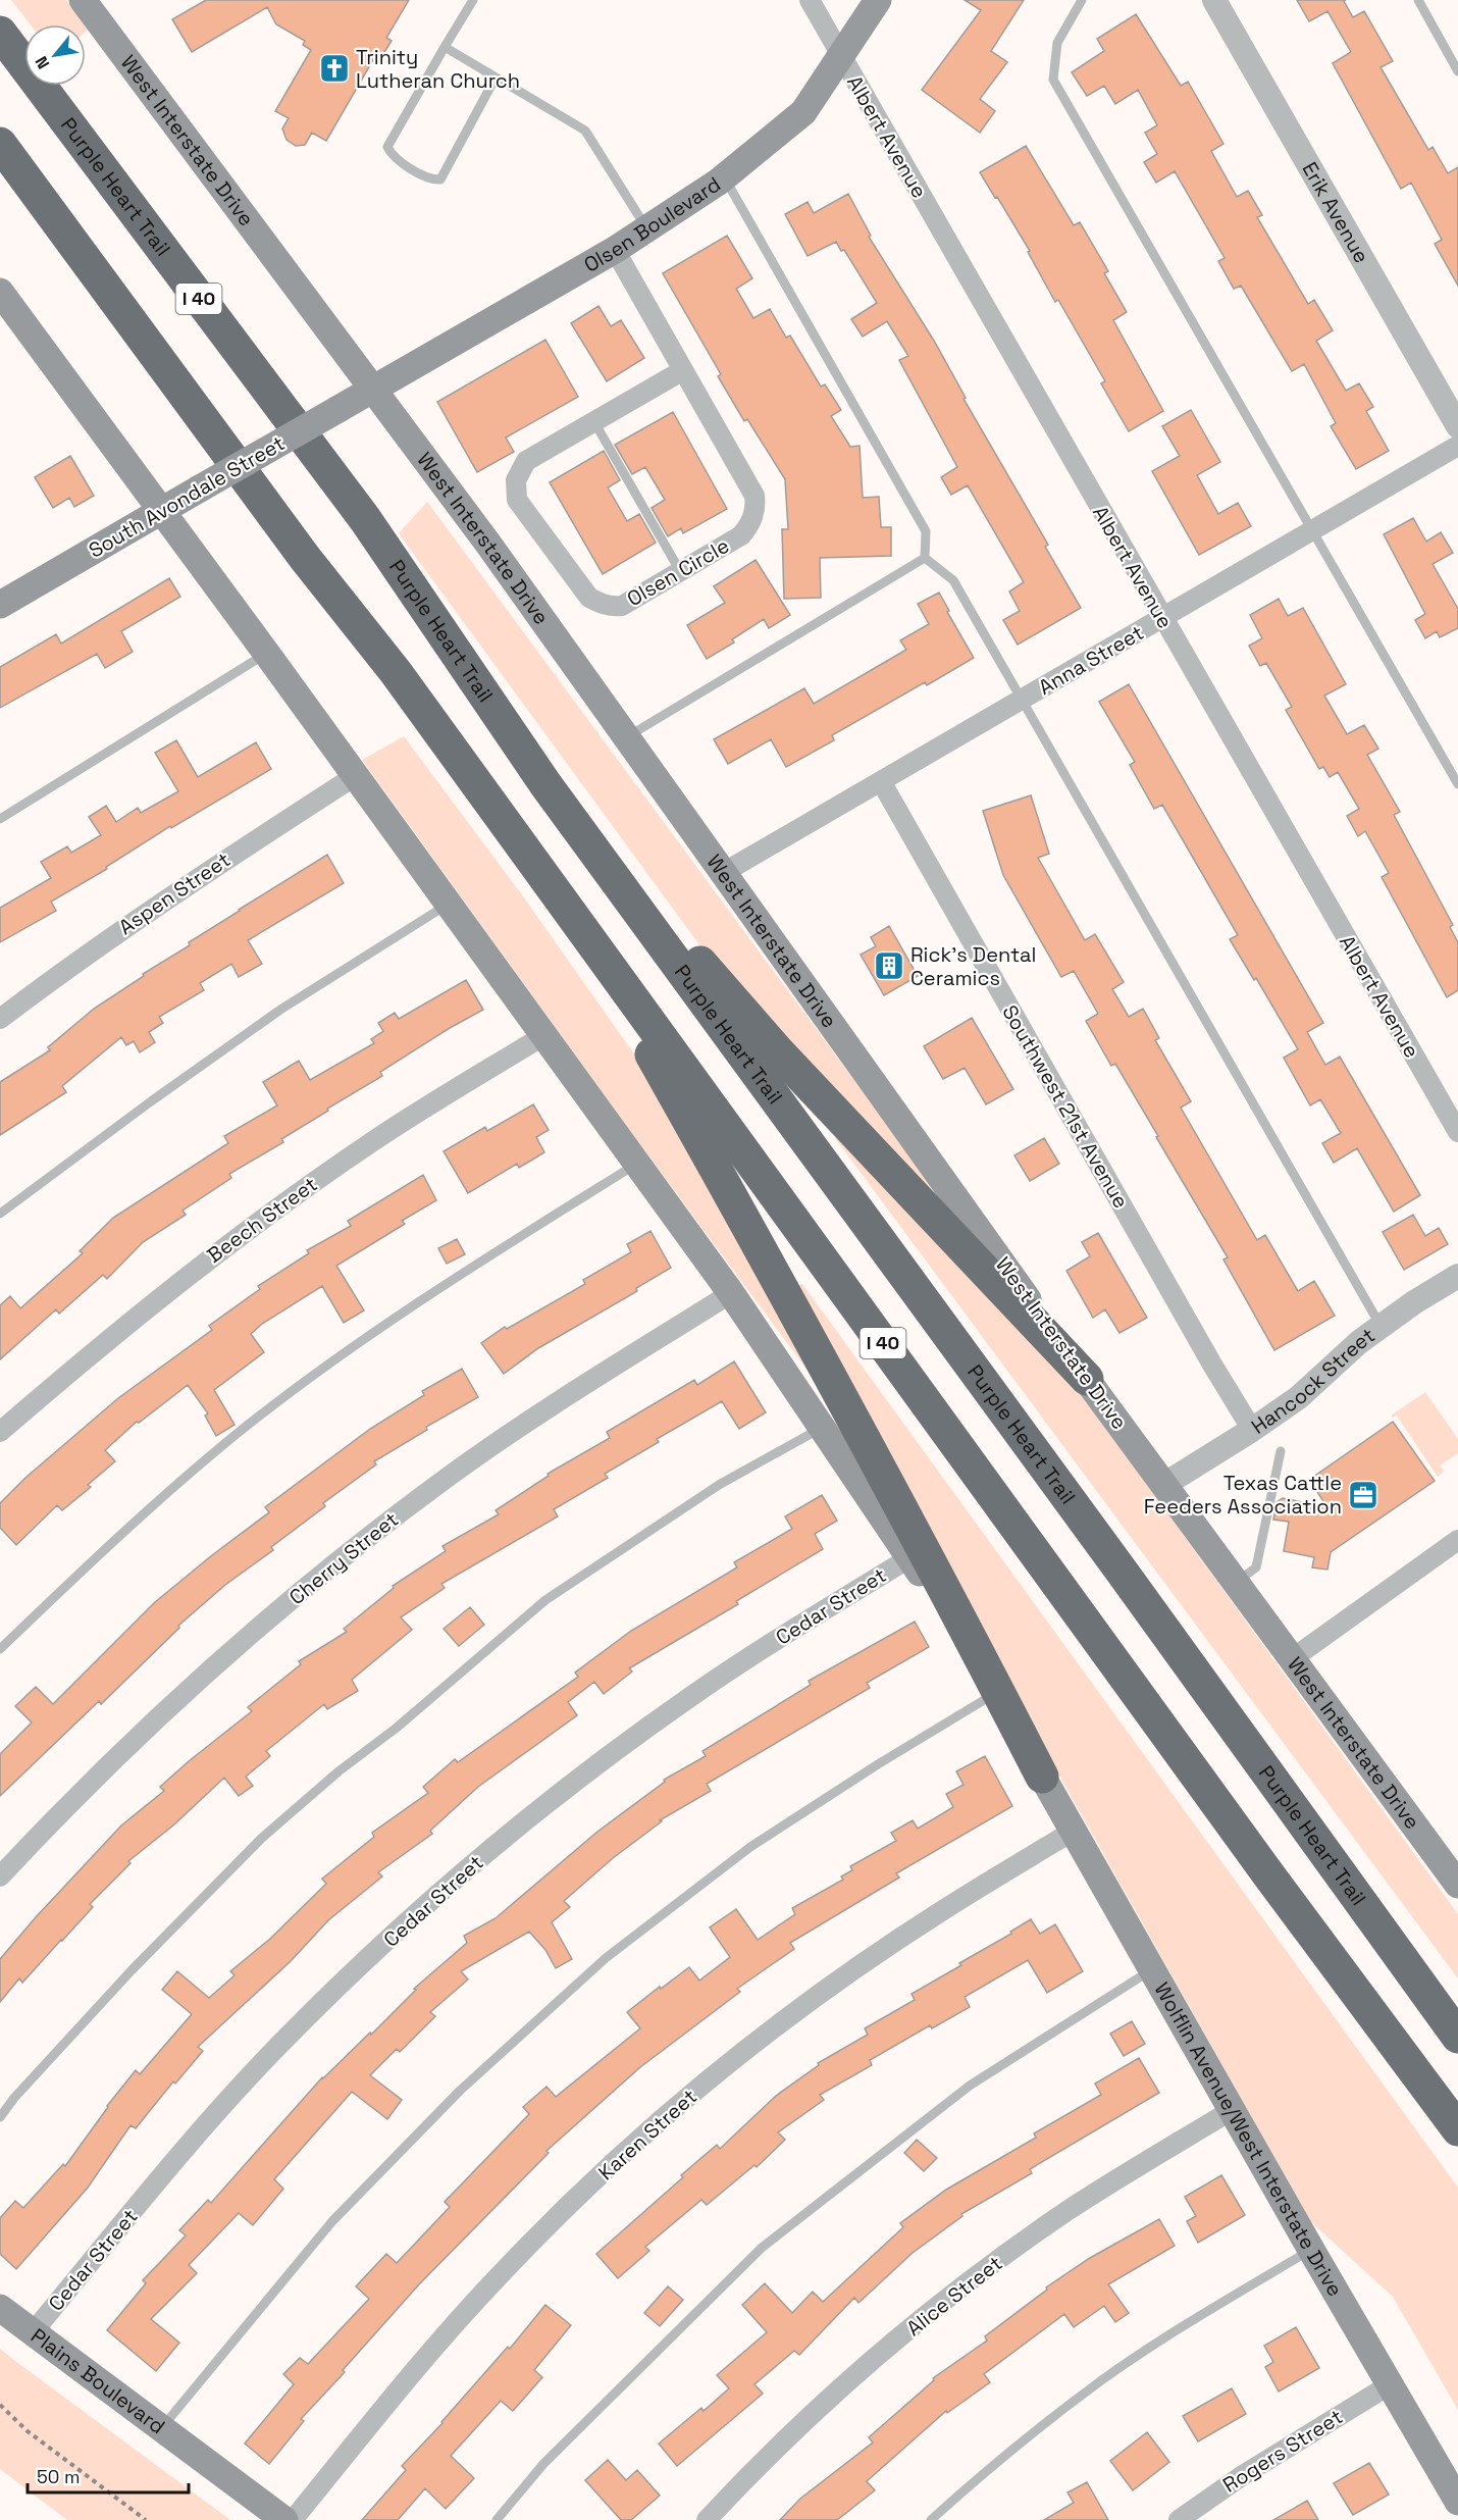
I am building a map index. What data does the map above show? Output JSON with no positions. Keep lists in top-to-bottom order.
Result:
{
  "streets": {
    "highway": ["Purple Heart Trail", "I 40"],
    "main road": [
      "West Interstate Drive",
      "Olsen Boulevard",
      "South Avondale Street",
      "Wolflin Avenue/West Interstate Drive",
      "Plains Boulevard"
    ],
    "street": [
      "Albert Avenue",
      "Erik Avenue",
      "Olsen Circle",
      "Anna Street",
      "Aspen Street",
      "Southwest 21st Avenue",
      "Beech Street",
      "Hancock Street",
      "Cherry Street",
      "Cedar Street",
      "Karen Street",
      "Alice Street",
      "Rogers Street"
    ]
  },
  "crossings": [
    ["Albert Avenue", "Olsen Boulevard"],
    ["Albert Avenue", "Anna Street"],
    ["West Interstate Drive", "Olsen Boulevard"],
    ["West Interstate Drive", "South Avondale Street"],
    ["West Interstate Drive", "Anna Street"],
    ["West Interstate Drive", "Hancock Street"],
    ["Olsen Boulevard", "South Avondale Street"],
    ["Olsen Boulevard", "Olsen Circle"],
    ["Anna Street", "Southwest 21st Avenue"],
    ["Southwest 21st Avenue", "Hancock Street"],
    ["Cedar Street", "Plains Boulevard"],
    ["Karen Street", "Wolflin Avenue/West Interstate Drive"],
    ["Wolflin Avenue/West Interstate Drive", "Alice Street"],
    ["Wolflin Avenue/West Interstate Drive", "Rogers Street"]
  ],
  "places": {
    "church": ["Trinity Lutheran Church"],
    "building": ["Rick's Dental Ceramics"],
    "office": ["Texas Cattle Feeders Association"]
  },
  "scale_bar": "50 m",
  "north": "bottom left"
}
